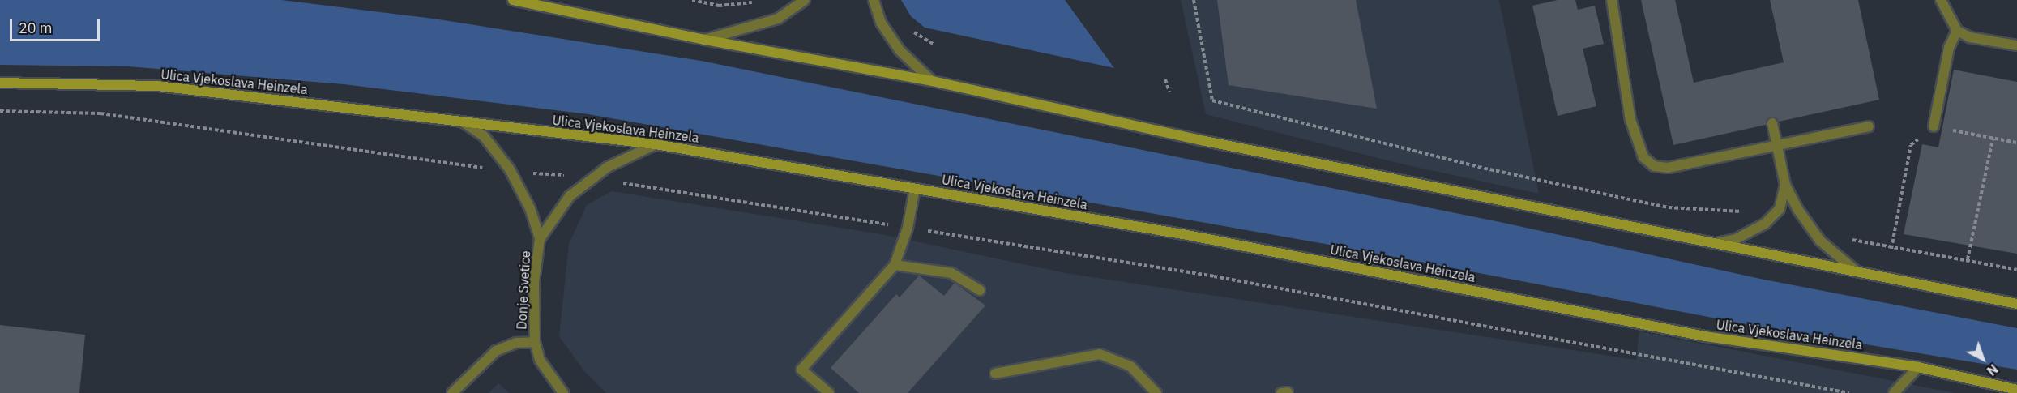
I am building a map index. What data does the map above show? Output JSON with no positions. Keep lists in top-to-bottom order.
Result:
{
  "streets": {
    "main road": ["Ulica Vjekoslava Heinzela"],
    "street": ["Donje Svetice"]
  },
  "scale_bar": "20 m",
  "north": "bottom right"
}
